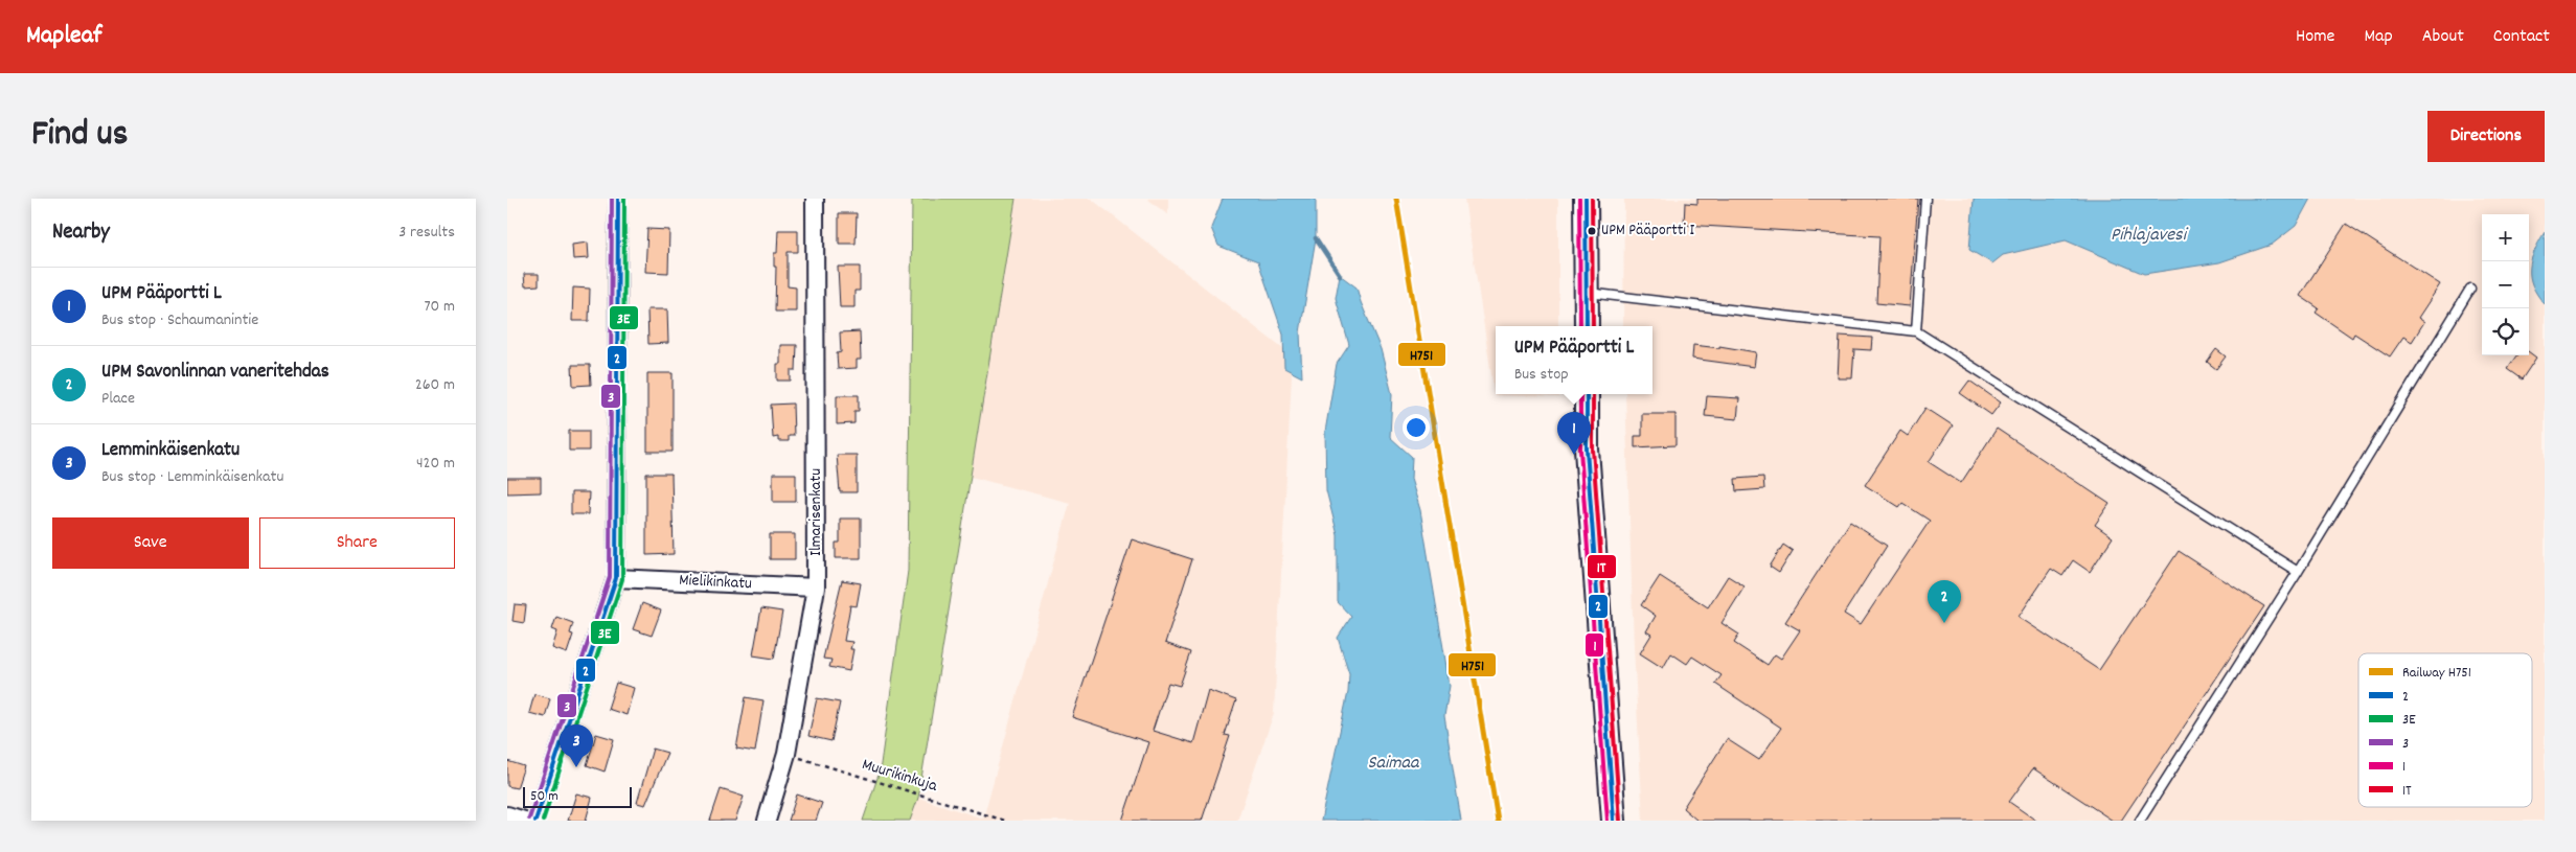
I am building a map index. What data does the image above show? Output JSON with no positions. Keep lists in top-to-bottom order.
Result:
{
  "streets": {
    "street": ["Ilmarisenkatu", "Mielikinkatu"],
    "path": ["Muurikinkuja"]
  },
  "crossings": [
    ["Ilmarisenkatu", "Mielikinkatu"],
    ["Ilmarisenkatu", "Muurikinkuja"]
  ],
  "water": ["Pihlajavesi", "Saimaa"],
  "places": ["UPM Pääportti I"],
  "lines": [
    "rail line H751",
    "transit line 2",
    "transit line 3E",
    "transit line 3",
    "transit line 1",
    "transit line 1T"
  ],
  "legend": [
    "Railway H751",
    "2",
    "3E",
    "3",
    "1",
    "1T"
  ],
  "scale_bar": "50 m",
  "page": {
    "header": "Mapleaf",
    "nav": [
      "Home",
      "Map",
      "About",
      "Contact"
    ],
    "title": "Find us",
    "buttons": [
      "Directions",
      ["Save", "Share"]
    ],
    "heading": ["Nearby", "3 results"],
    "map_buttons": ["+", "−"],
    "list": [
      {
        "mark": "1",
        "name": "UPM Pääportti L",
        "note": "Bus stop · Schaumanintie",
        "value": "70 m"
      },
      {
        "mark": "2",
        "name": "UPM Savonlinnan vaneritehdas",
        "note": "Place",
        "value": "260 m"
      },
      {
        "mark": "3",
        "name": "Lemminkäisenkatu",
        "note": "Bus stop · Lemminkäisenkatu",
        "value": "420 m"
      }
    ],
    "popup": ["UPM Pääportti L", "Bus stop"],
    "pins": ["1", "2", "3"],
    "scale": "50 m"
  }
}
